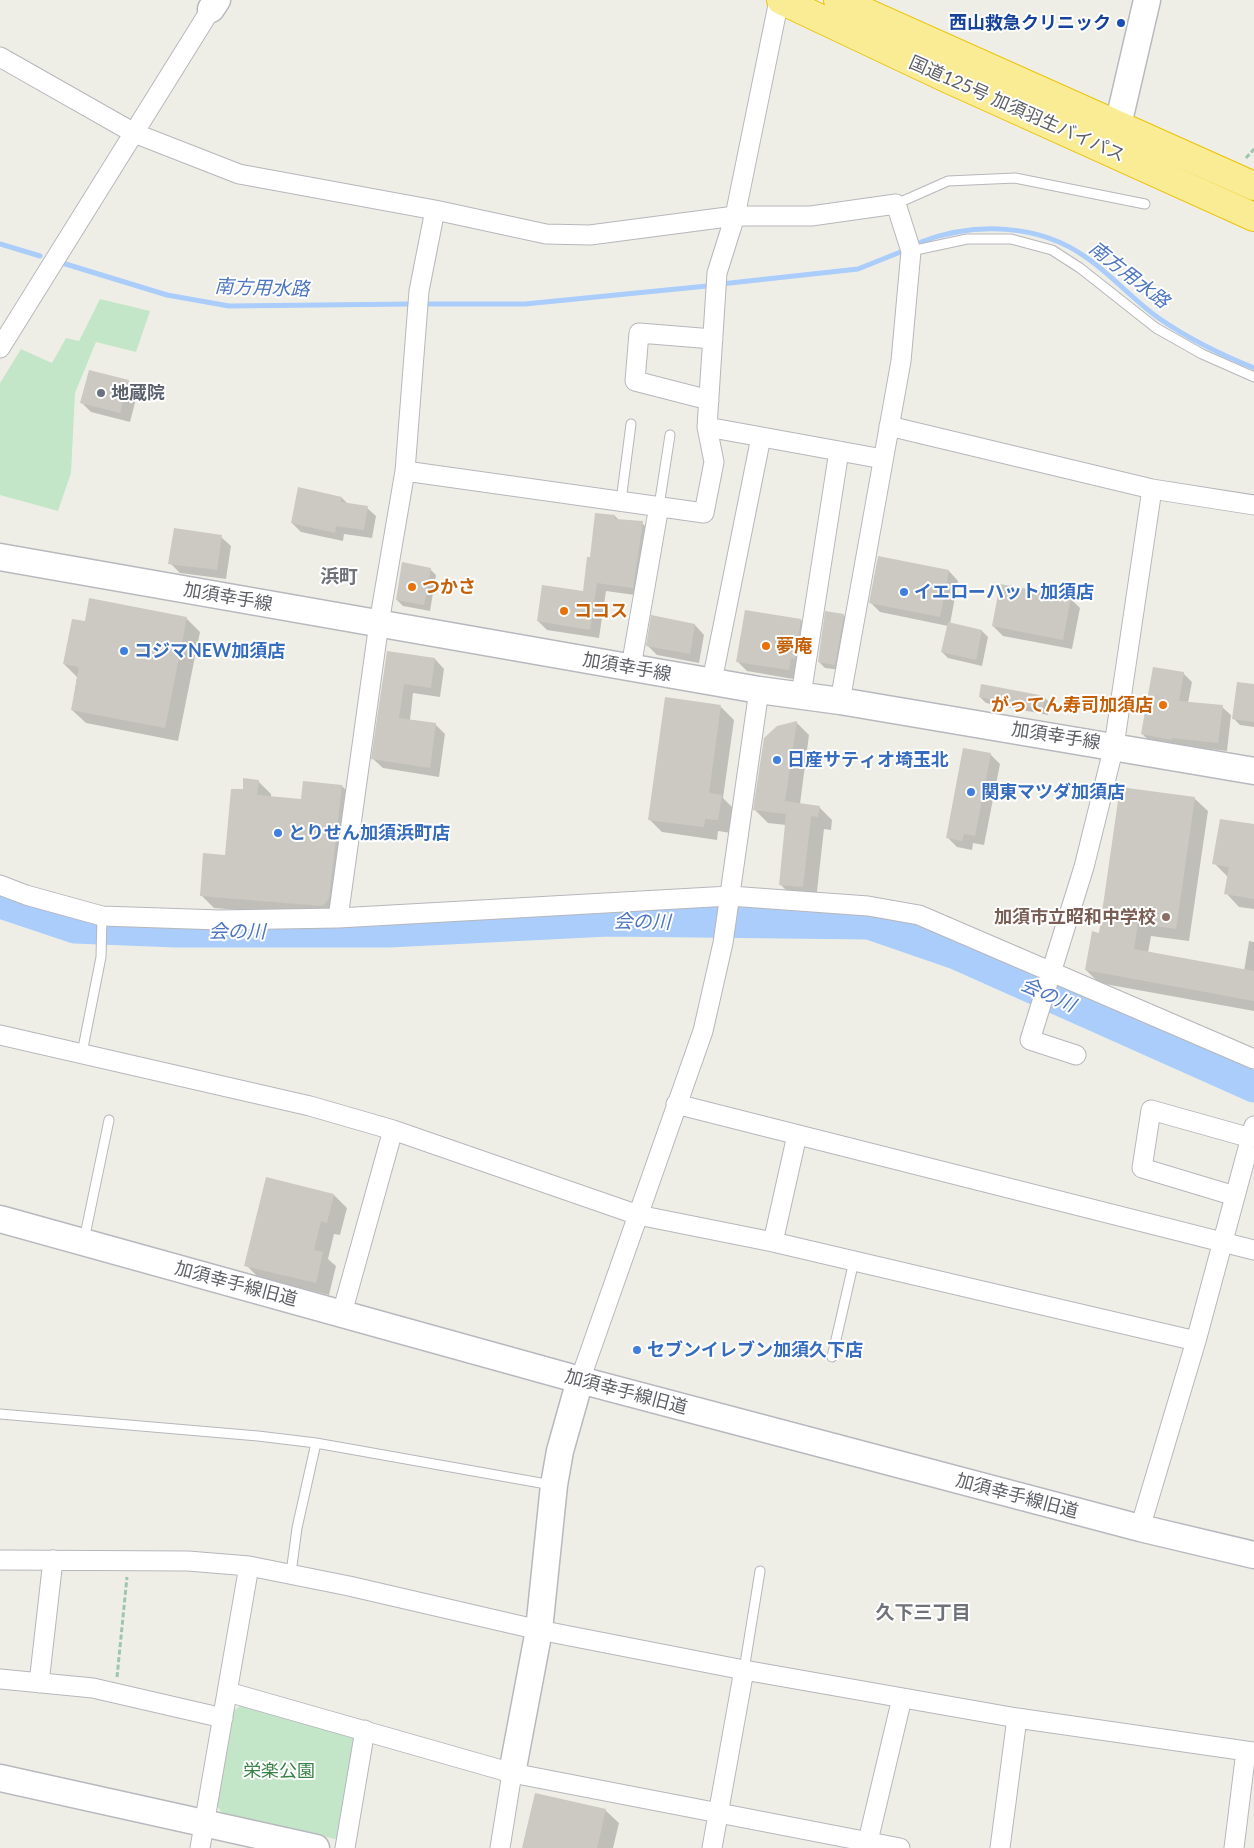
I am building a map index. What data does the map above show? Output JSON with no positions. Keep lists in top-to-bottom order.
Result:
{
  "streets": {
    "highway": ["国道125号 加須羽生バイパス"],
    "street": ["加須幸手線", "加須幸手線旧道"]
  },
  "districts": ["浜町", "久下三丁目"],
  "water": ["南方用水路", "会の川"],
  "parks": ["栄楽公園"],
  "places": [
    "西山救急クリニック",
    "地蔵院",
    "つかさ",
    "イエローハット加須店",
    "ココス",
    "夢庵",
    "コジマNEW加須店",
    "がってん寿司加須店",
    "日産サティオ埼玉北",
    "関東マツダ加須店",
    "とりせん加須浜町店",
    "加須市立昭和中学校",
    "セブンイレブン加須久下店"
  ]
}
